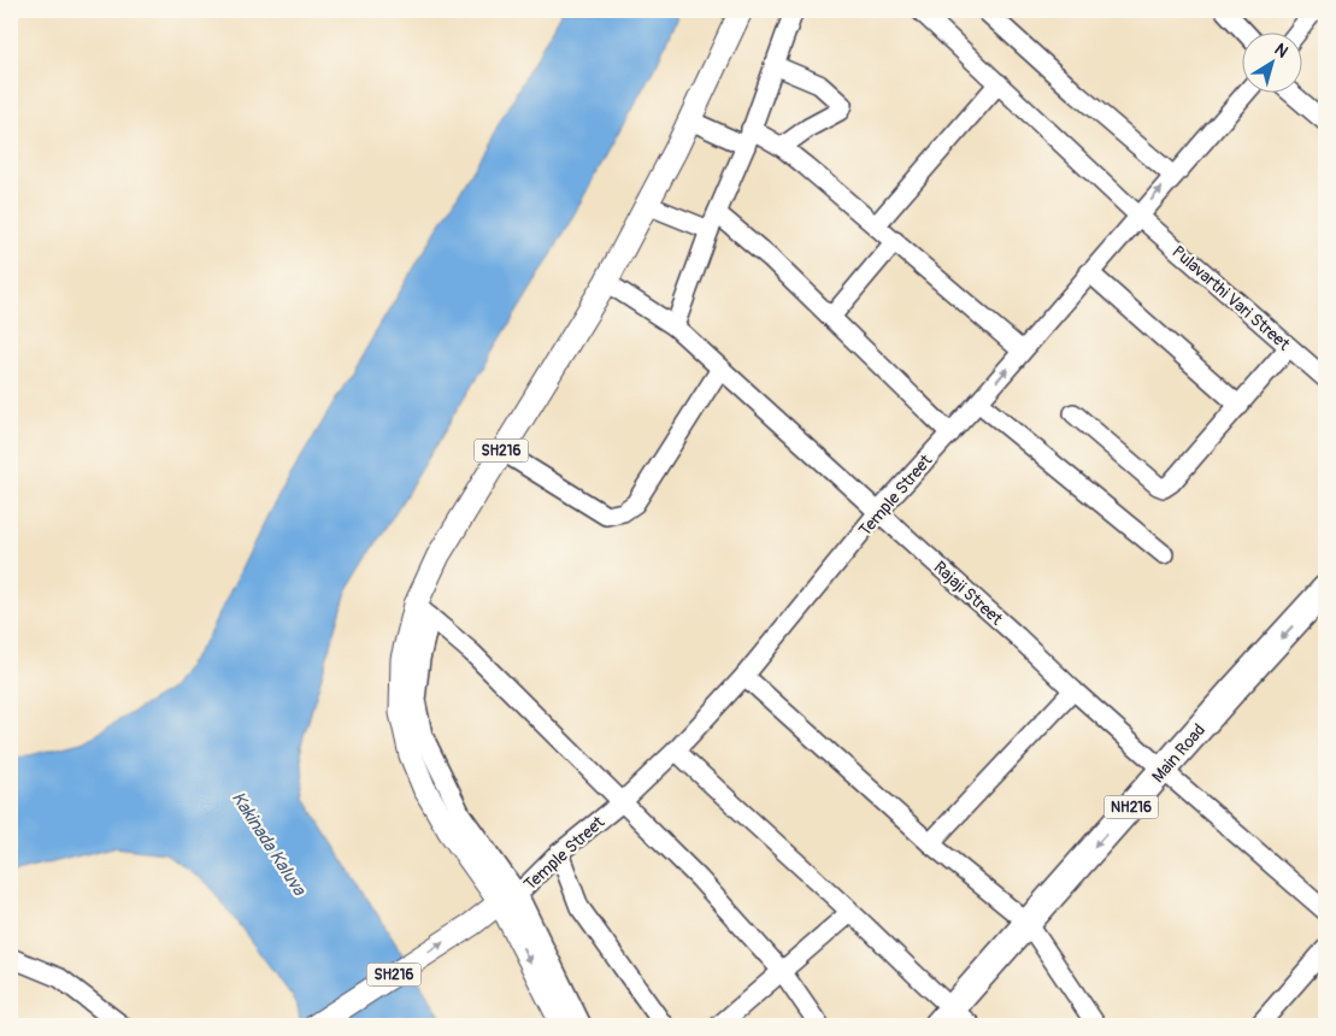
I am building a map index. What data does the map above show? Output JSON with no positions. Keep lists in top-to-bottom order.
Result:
{
  "streets": {
    "highway": ["Main Road", "NH216"],
    "main road": ["SH216"],
    "street": ["Pulavarthi Vari Street", "Temple Street", "Rajaji Street"]
  },
  "crossings": [
    ["Pulavarthi Vari Street", "Temple Street"],
    ["SH216", "Temple Street"],
    ["SH216", "Rajaji Street"],
    ["Temple Street", "Rajaji Street"],
    ["Rajaji Street", "Main Road"]
  ],
  "one_way": ["Main Road"],
  "water": ["Kakinada Kaluva"],
  "north": "top right"
}
